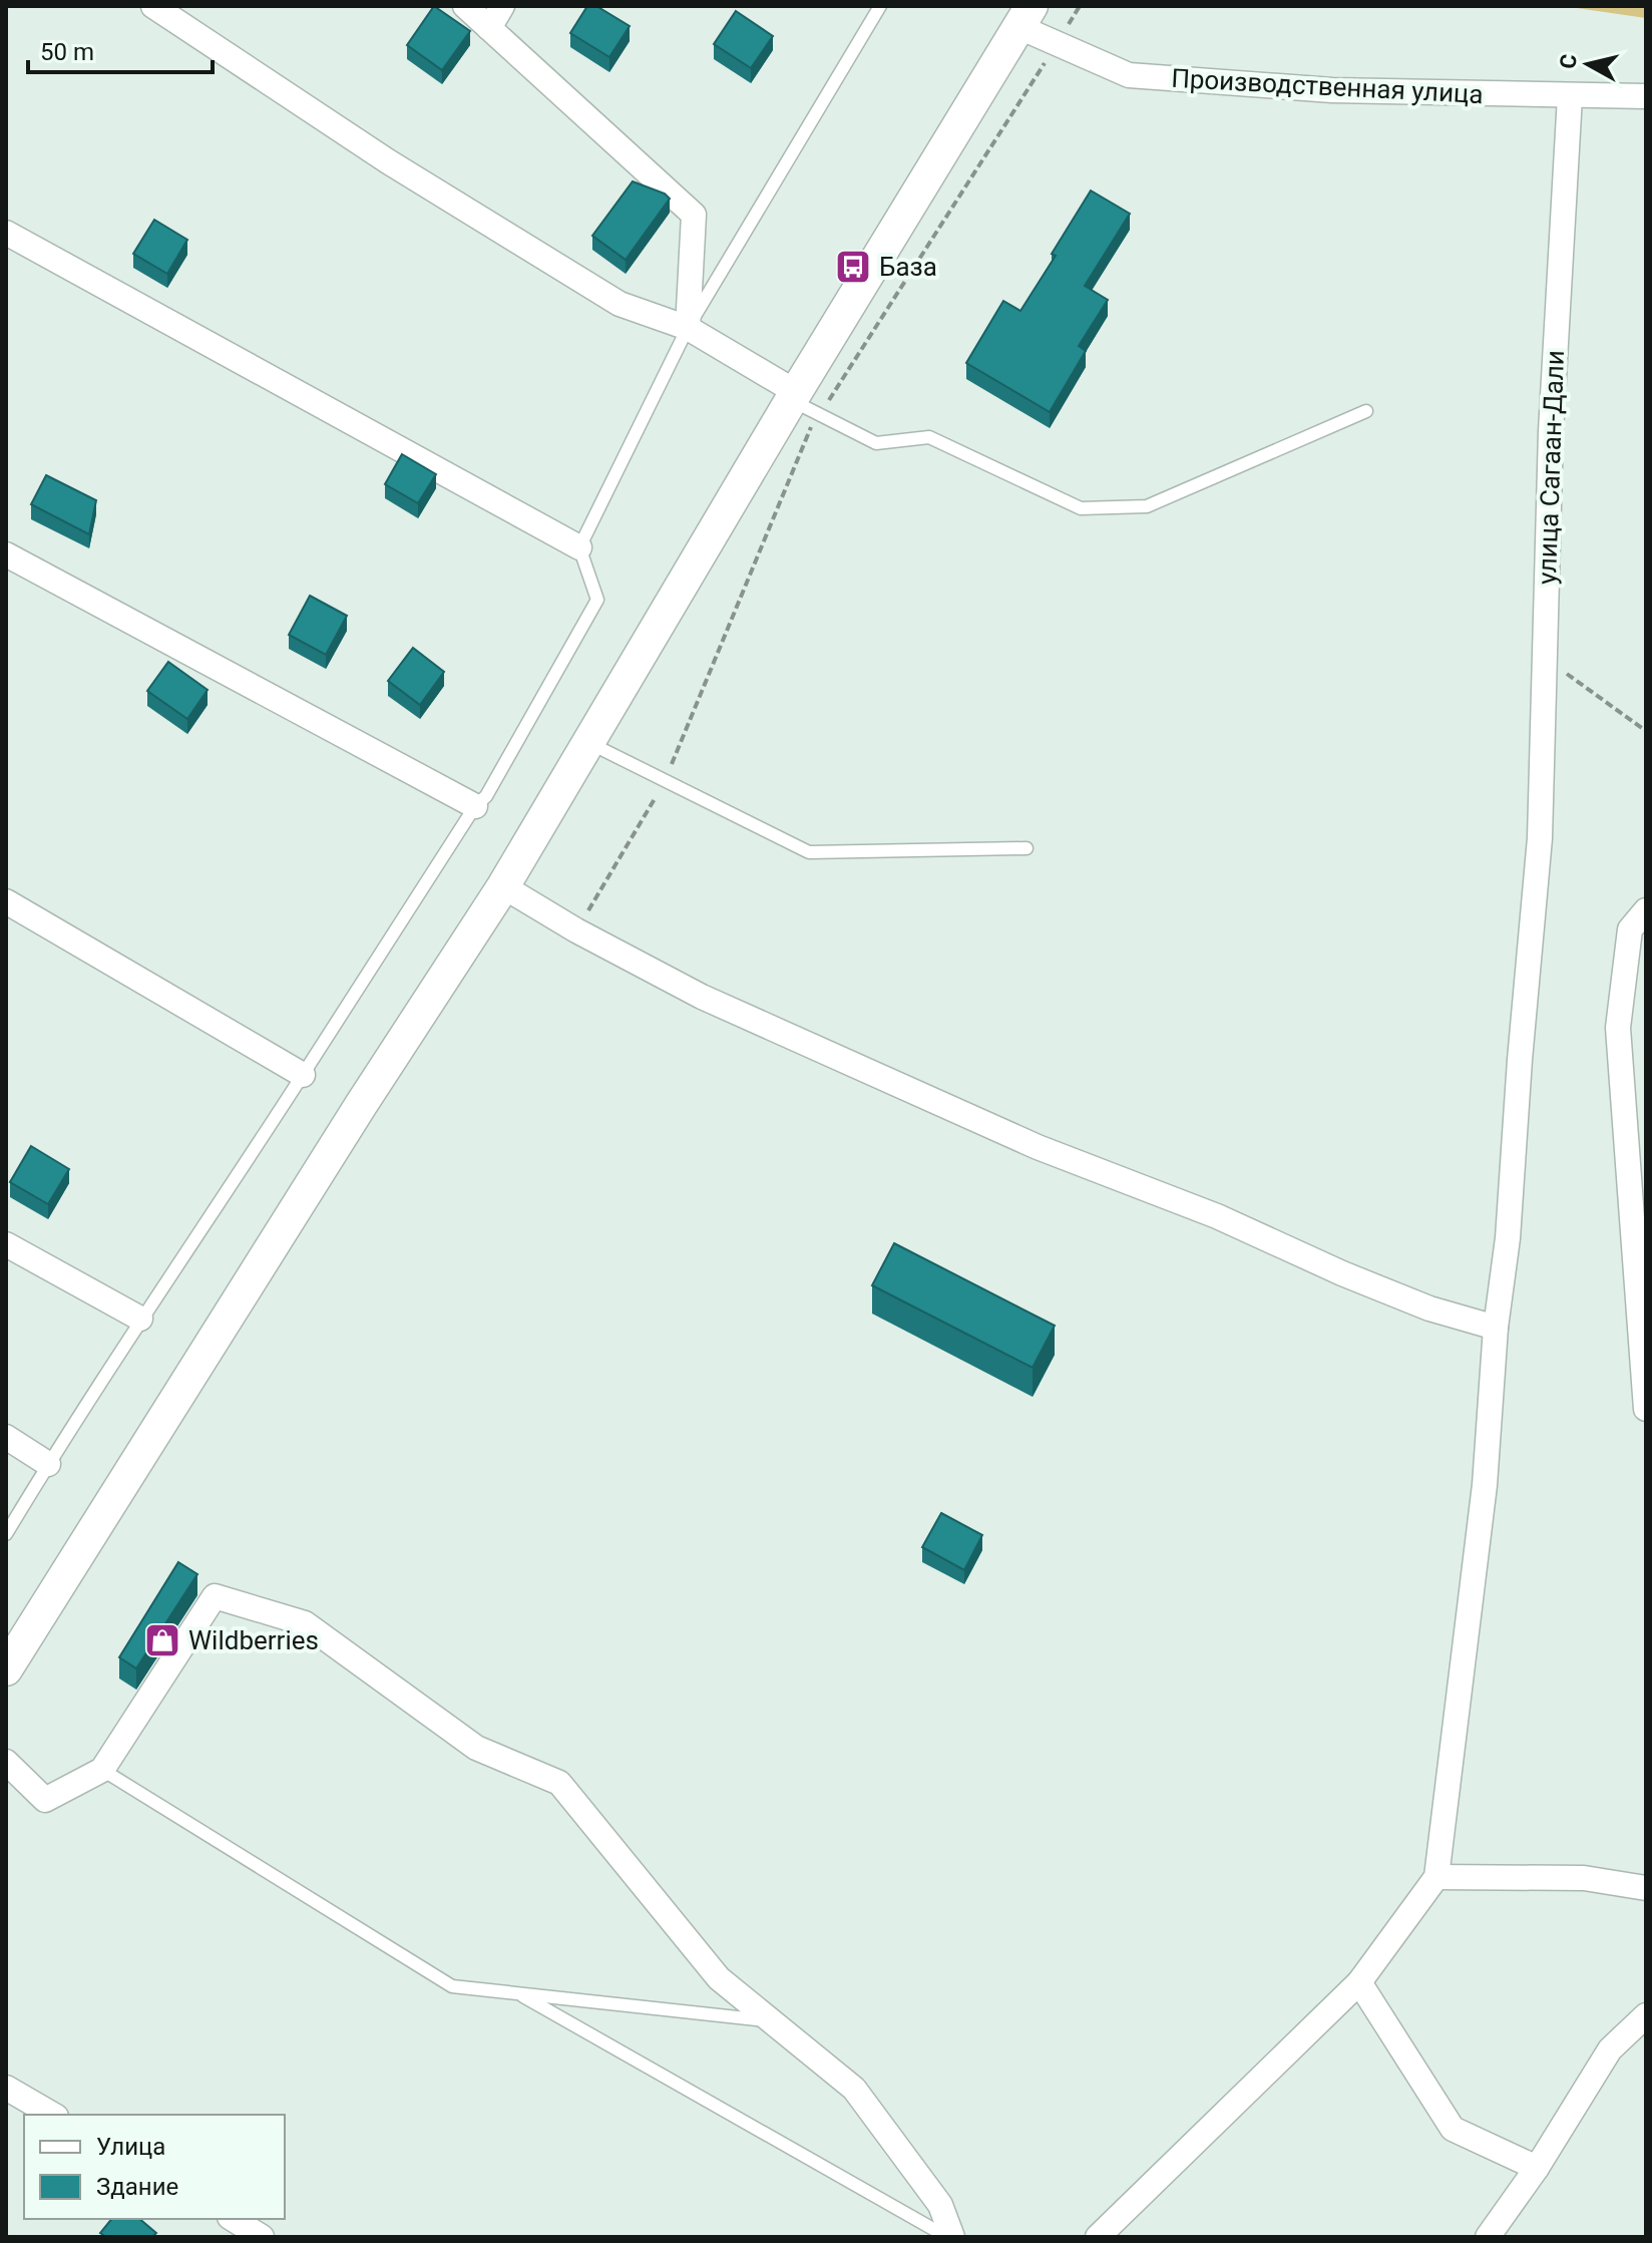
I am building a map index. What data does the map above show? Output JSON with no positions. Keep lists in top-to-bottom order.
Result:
{
  "streets": {
    "street": ["Производственная улица", "улица Сагаан-Дали"]
  },
  "crossings": [
    ["Производственная улица", "улица Сагаан-Дали"]
  ],
  "places": {
    "bus stop": ["База"],
    "shop": ["Wildberries"]
  },
  "legend": ["Улица", "Здание"],
  "scale_bar": "50 m",
  "north": "left"
}
